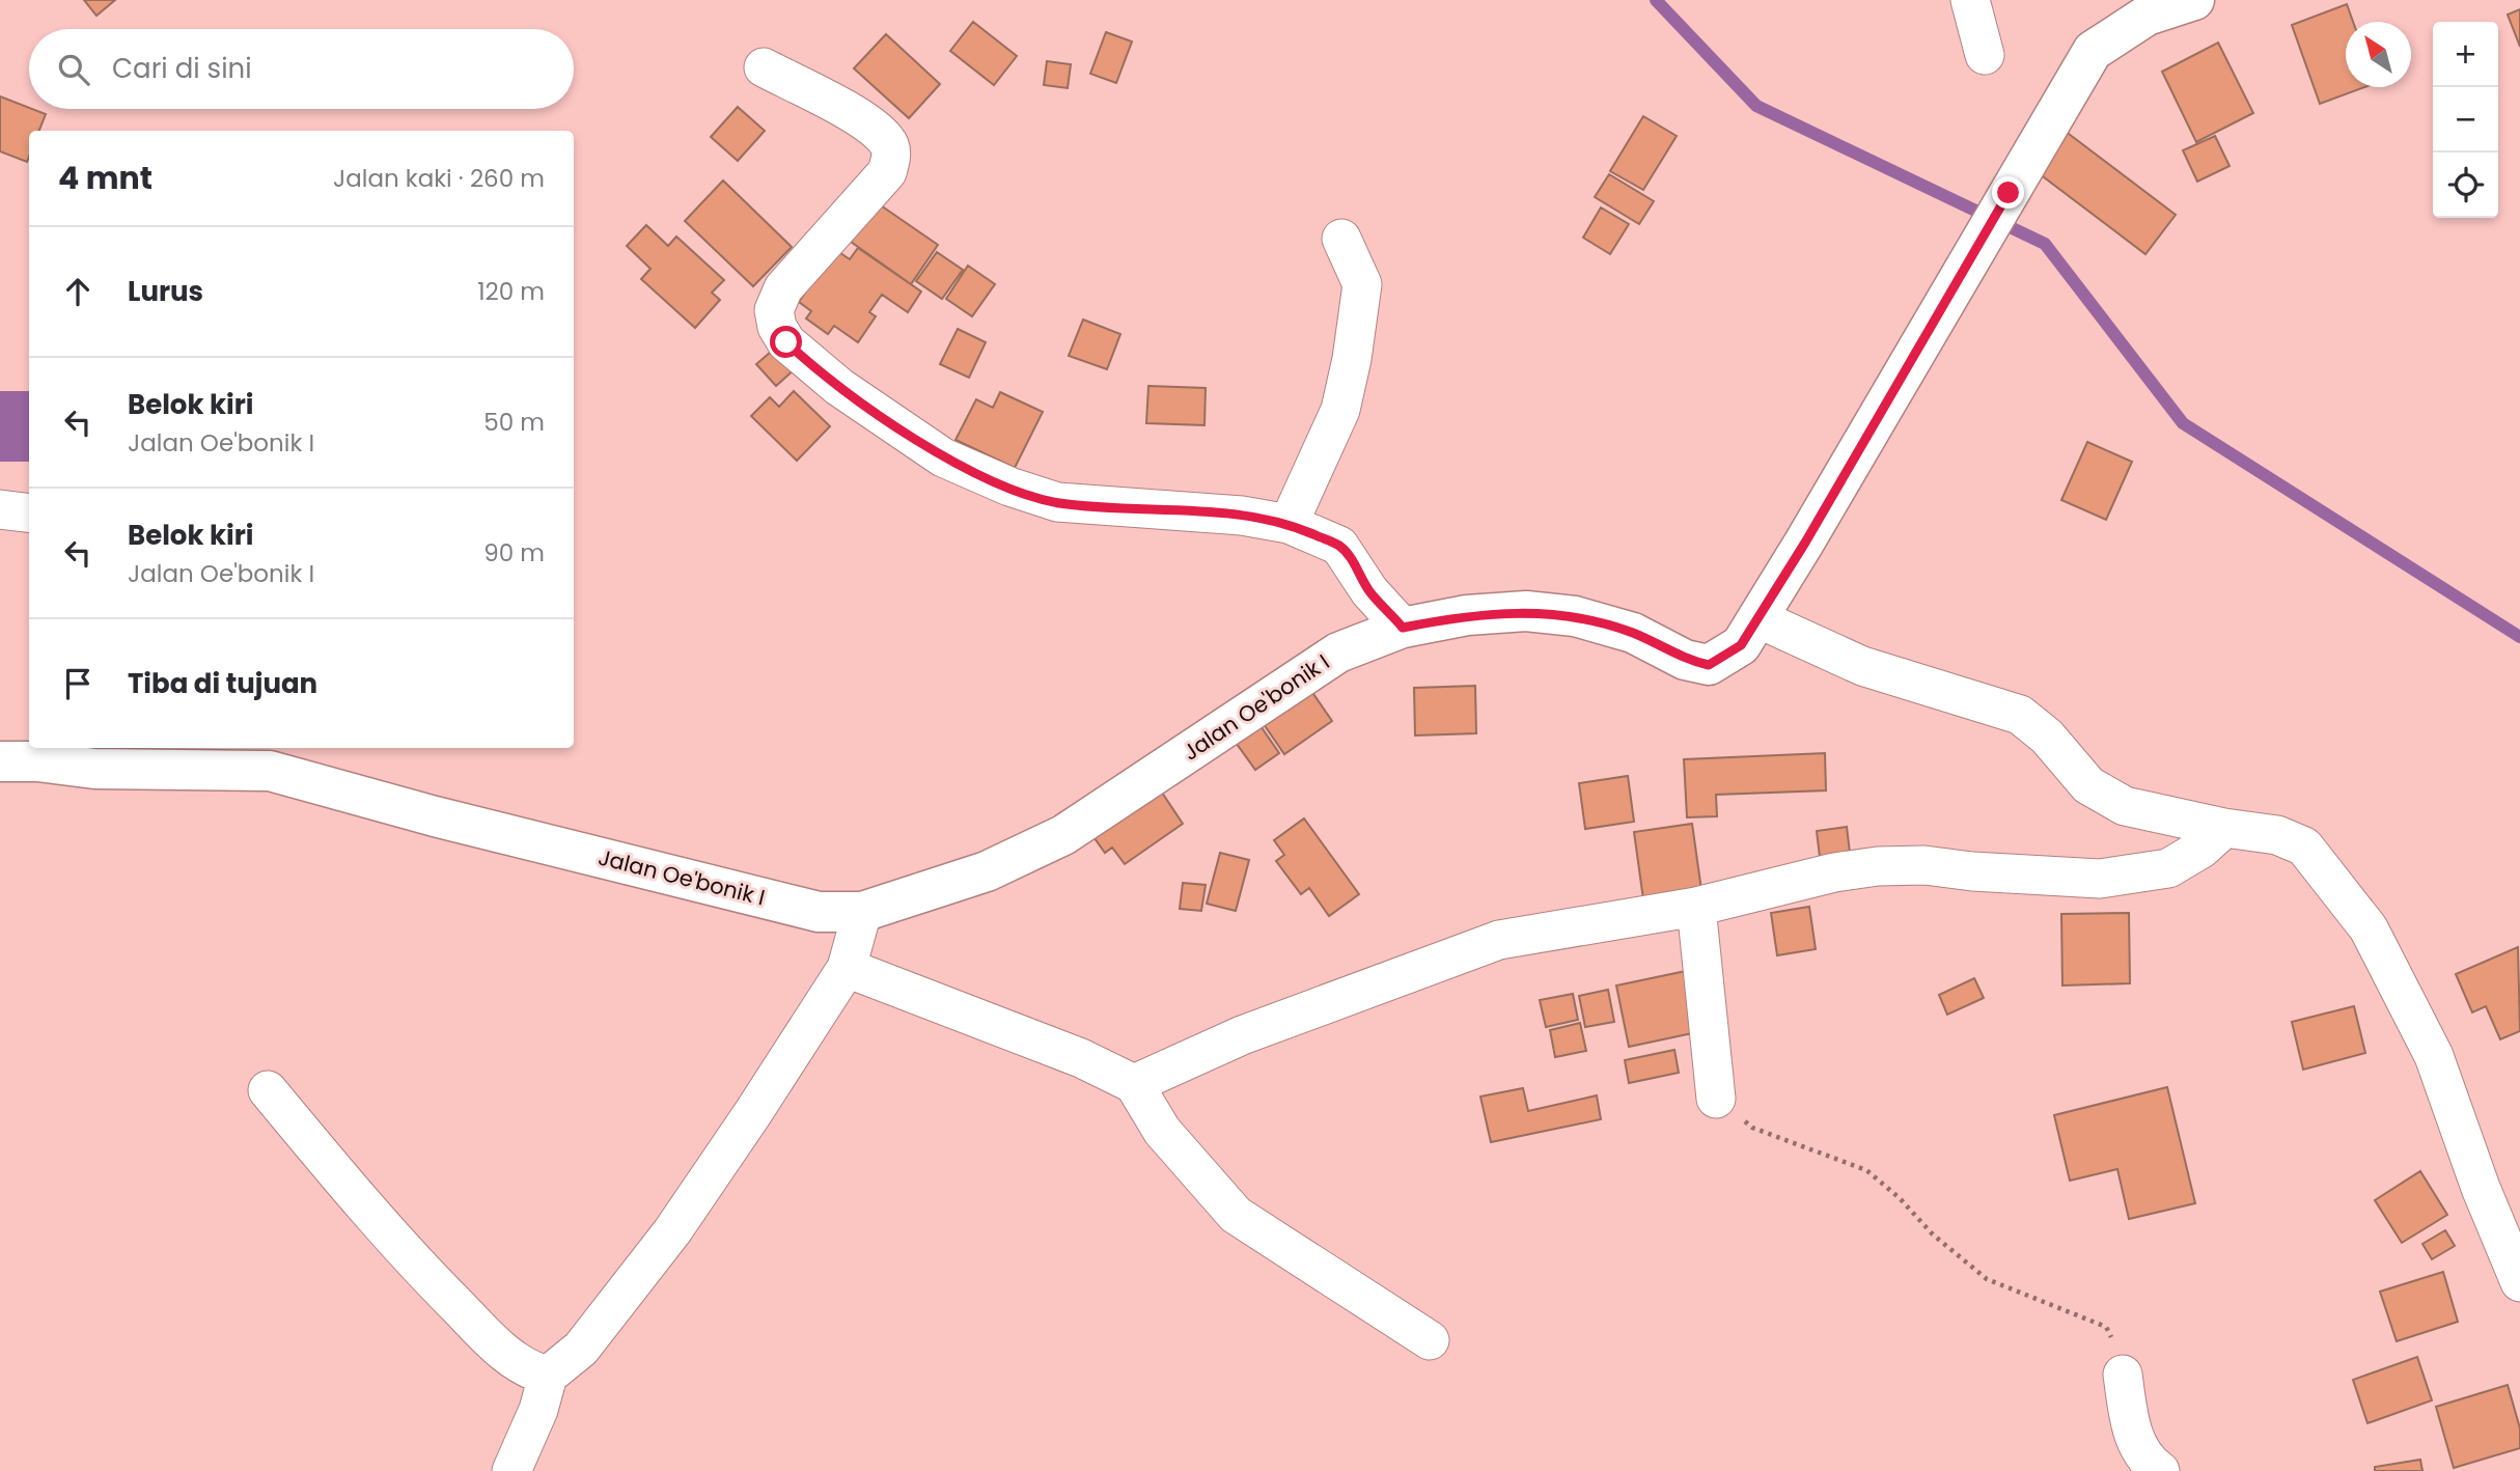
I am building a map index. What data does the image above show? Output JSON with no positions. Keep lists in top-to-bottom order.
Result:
{
  "streets": {
    "street": ["Jalan Oe'bonik I"]
  },
  "north": "top left",
  "page": {
    "map_buttons": ["+", "−"],
    "search": "Cari di sini",
    "heading": ["4 mnt", "Jalan kaki · 260 m"],
    "list": [
      ["Lurus", "120 m"],
      ["Belok kiri", "Jalan Oe'bonik I", "50 m"],
      ["Belok kiri", "Jalan Oe'bonik I", "90 m"],
      "Tiba di tujuan"
    ]
  }
}
